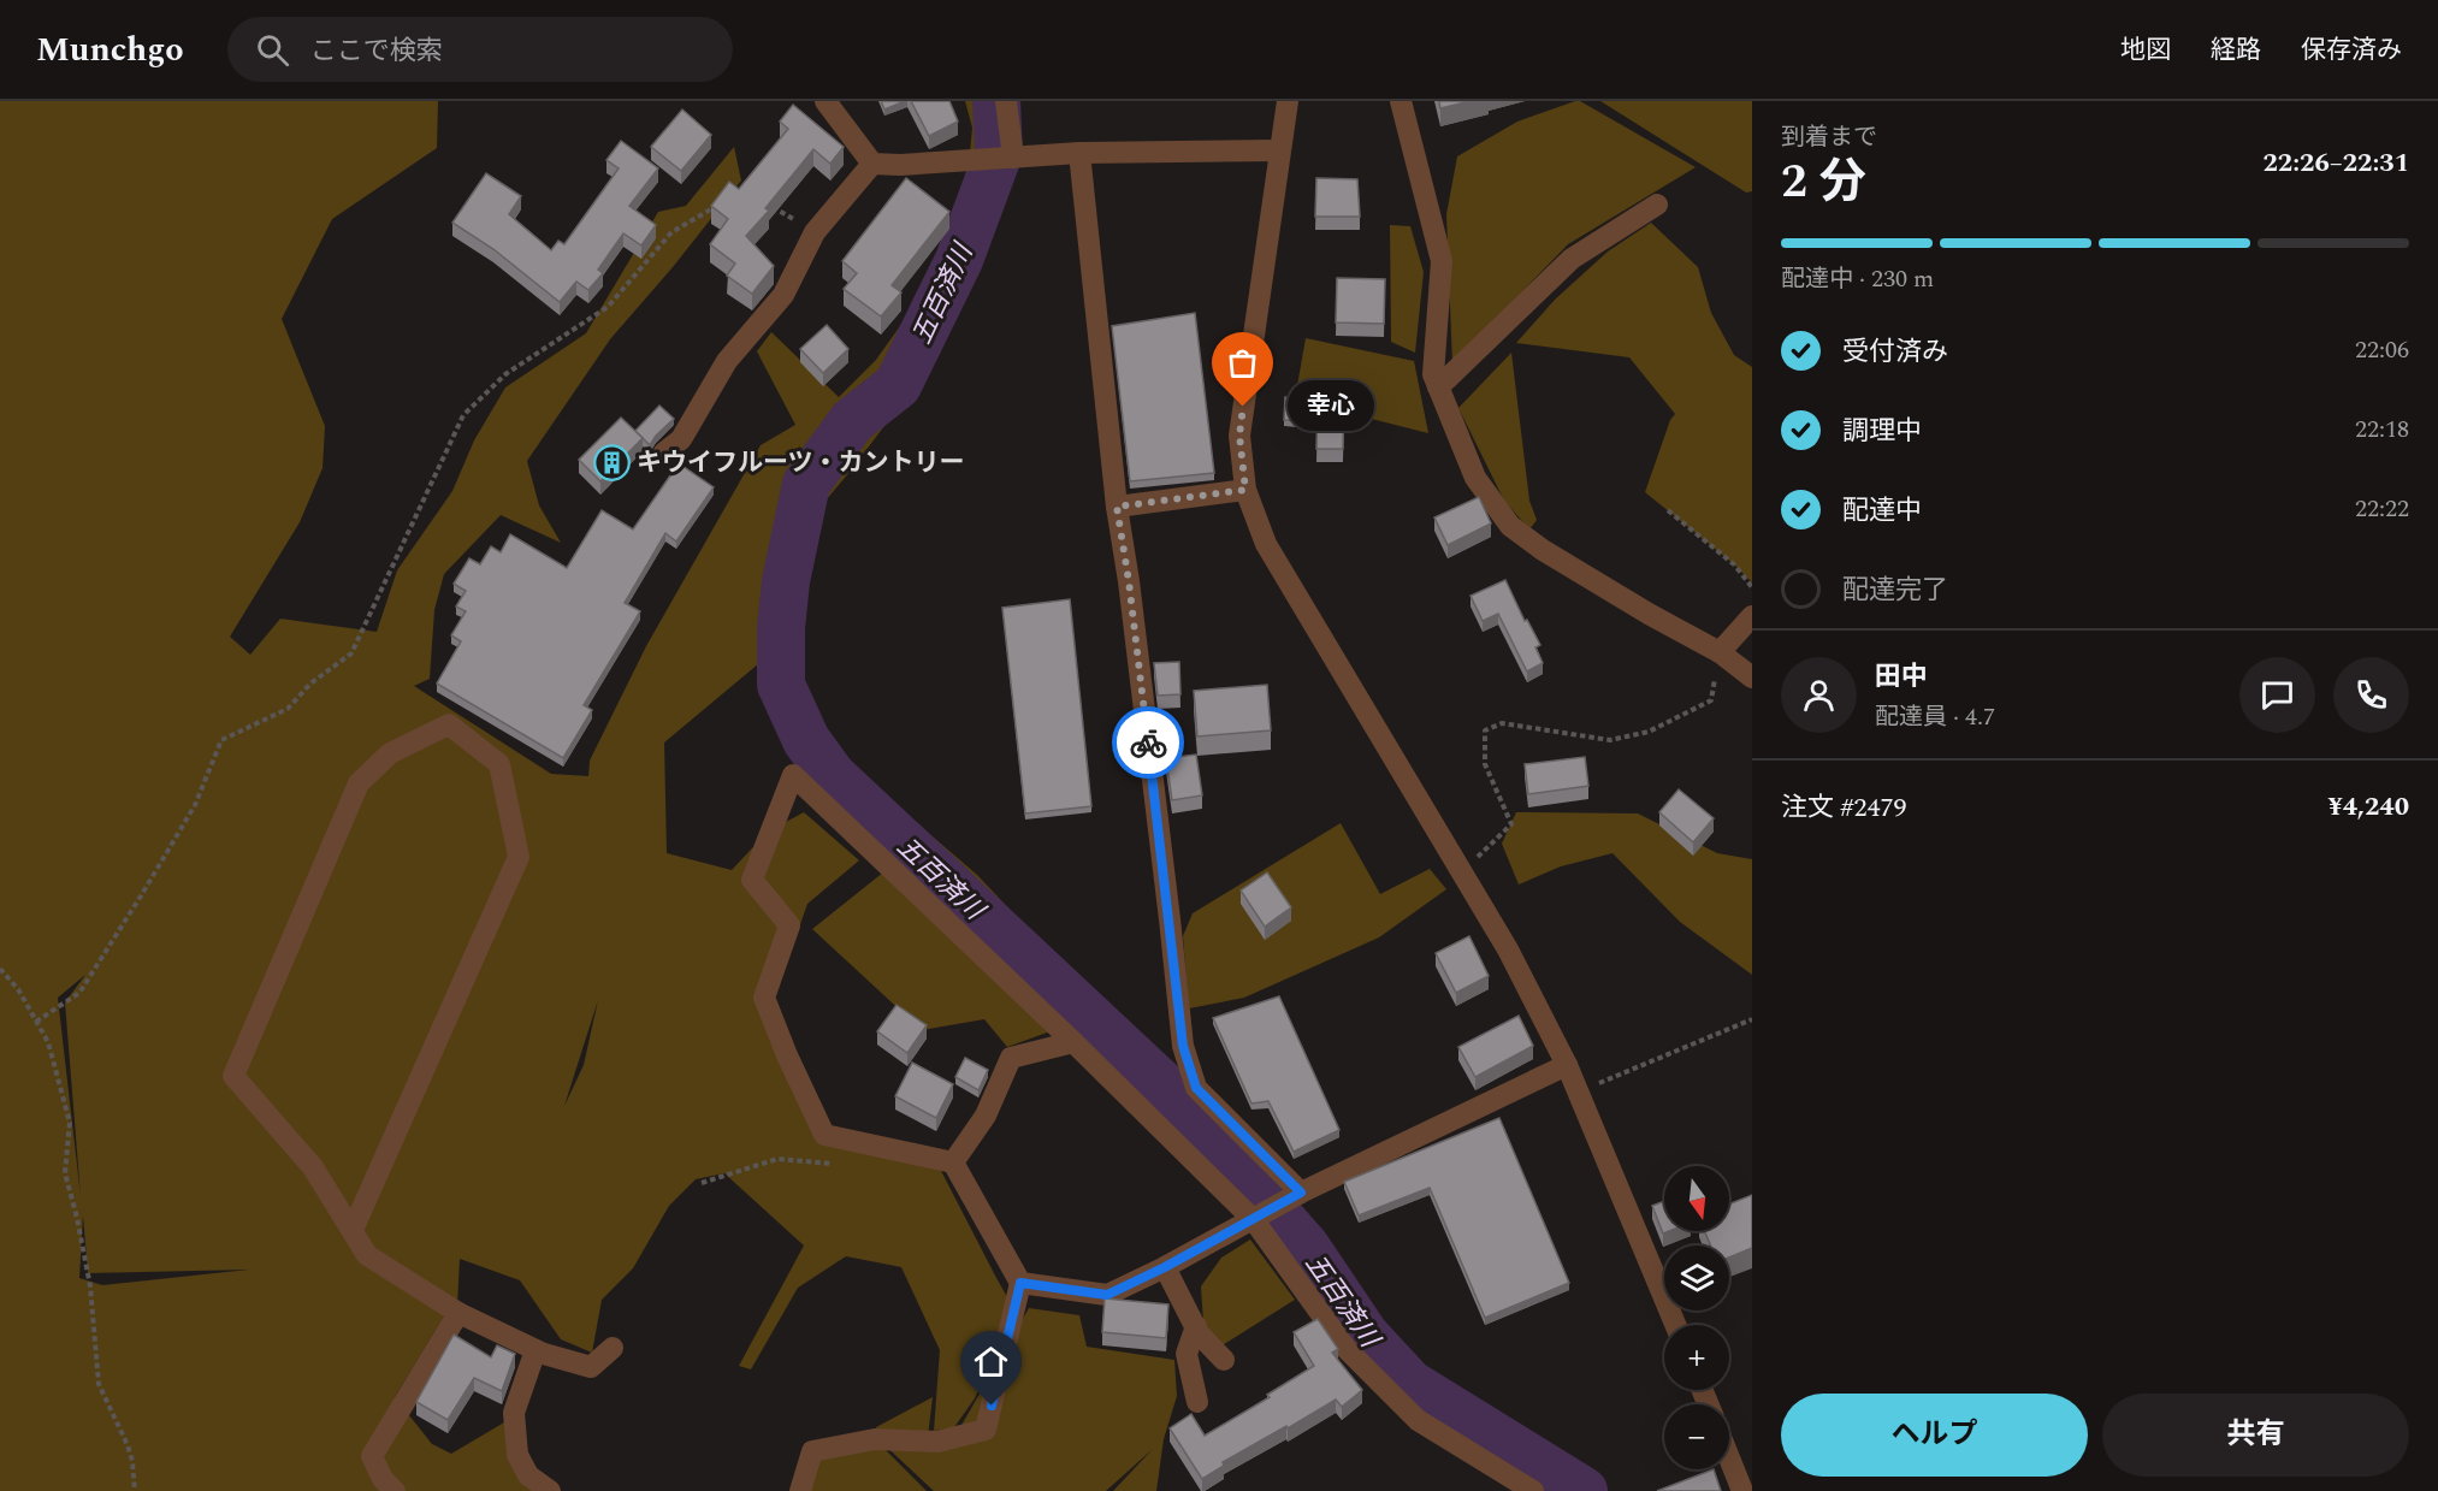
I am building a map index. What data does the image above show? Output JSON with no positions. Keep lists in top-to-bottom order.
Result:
{
  "water": ["五百済川"],
  "places": {
    "other": ["幸心"],
    "building": ["キウイフルーツ・カントリー"]
  },
  "north": "bottom",
  "page": {
    "header": "Munchgo",
    "search": "ここで検索",
    "nav": ["地図", "経路", "保存済み"],
    "heading": ["2 分", "到着まで", "22:26–22:31"],
    "panel": [
      "田中",
      "配達員 · 4.7",
      "注文 #2479",
      "¥4,240"
    ],
    "bar": "配達中 · 230 m",
    "list": [
      ["受付済み", "22:06"],
      ["調理中", "22:18"],
      ["配達中", "22:22"],
      "配達完了"
    ],
    "bubble": "幸心",
    "map_buttons": ["+", "−"],
    "buttons": ["ヘルプ", "共有"]
  }
}
